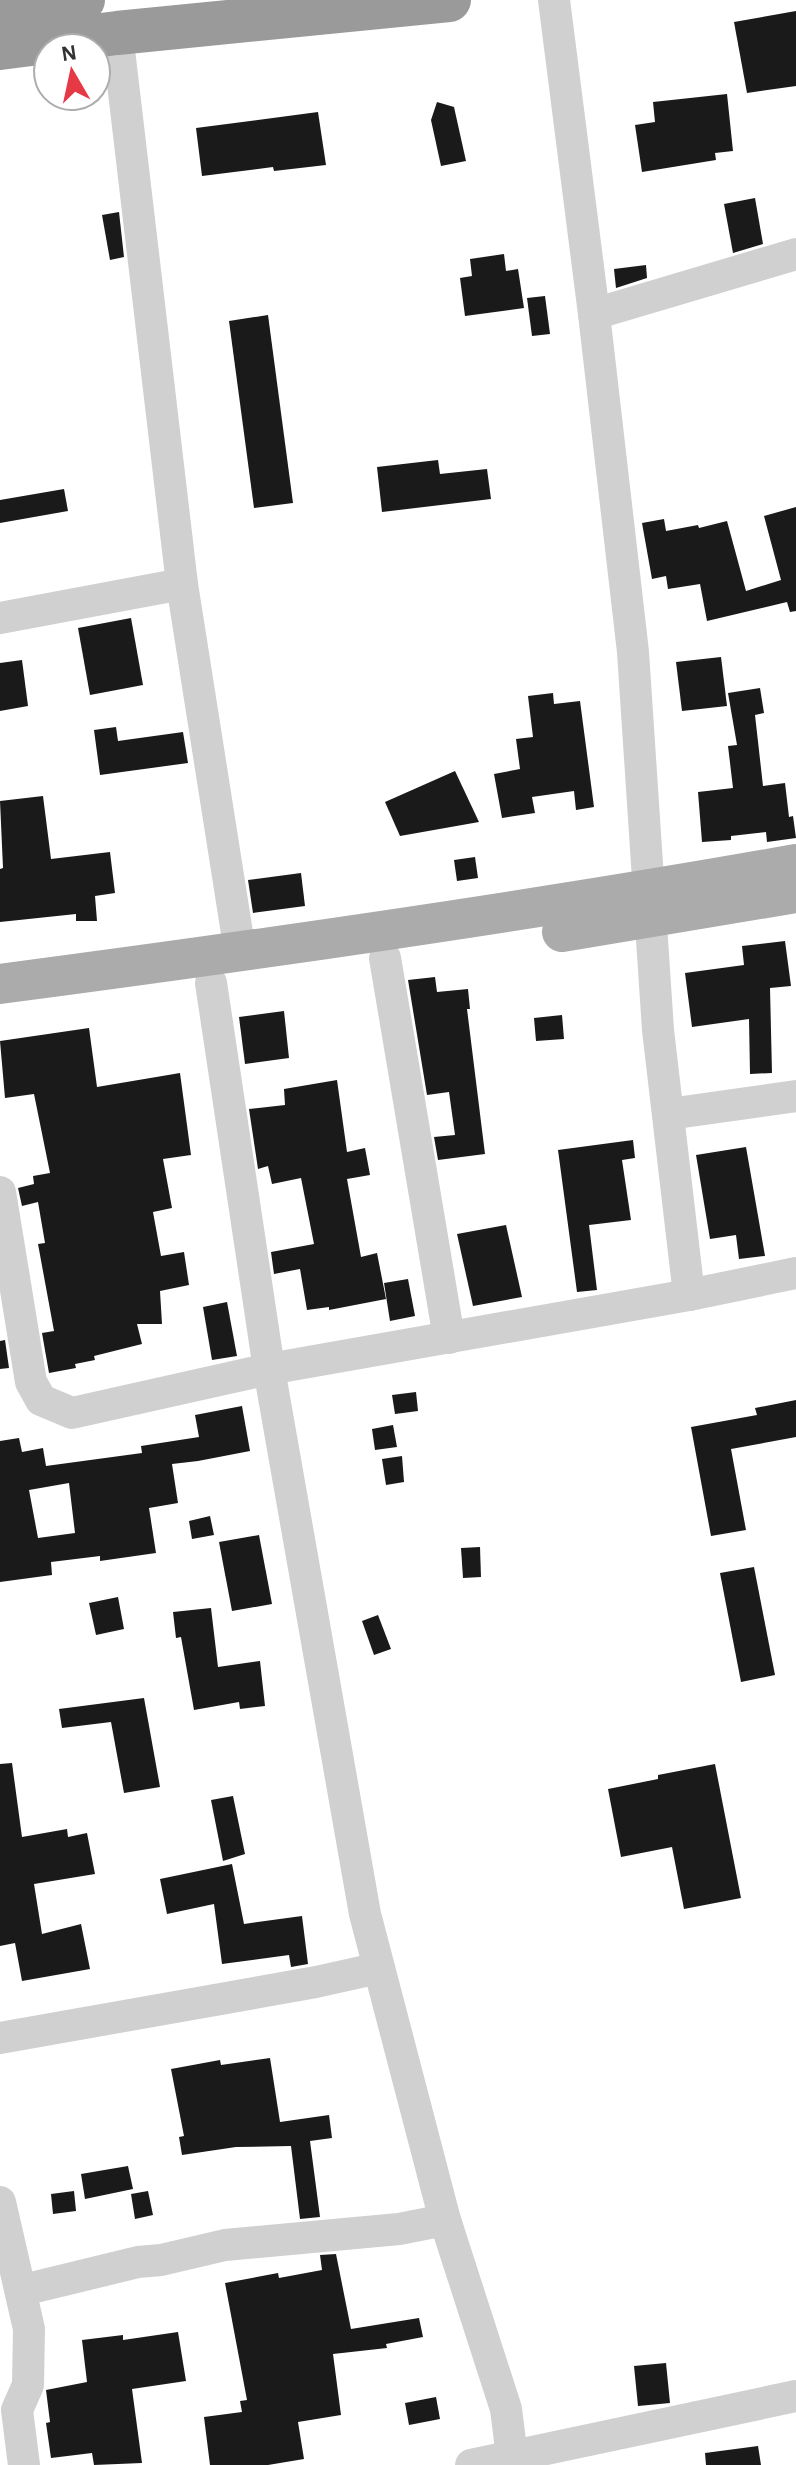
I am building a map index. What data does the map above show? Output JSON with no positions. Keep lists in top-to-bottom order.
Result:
{
  "north": "top"
}
